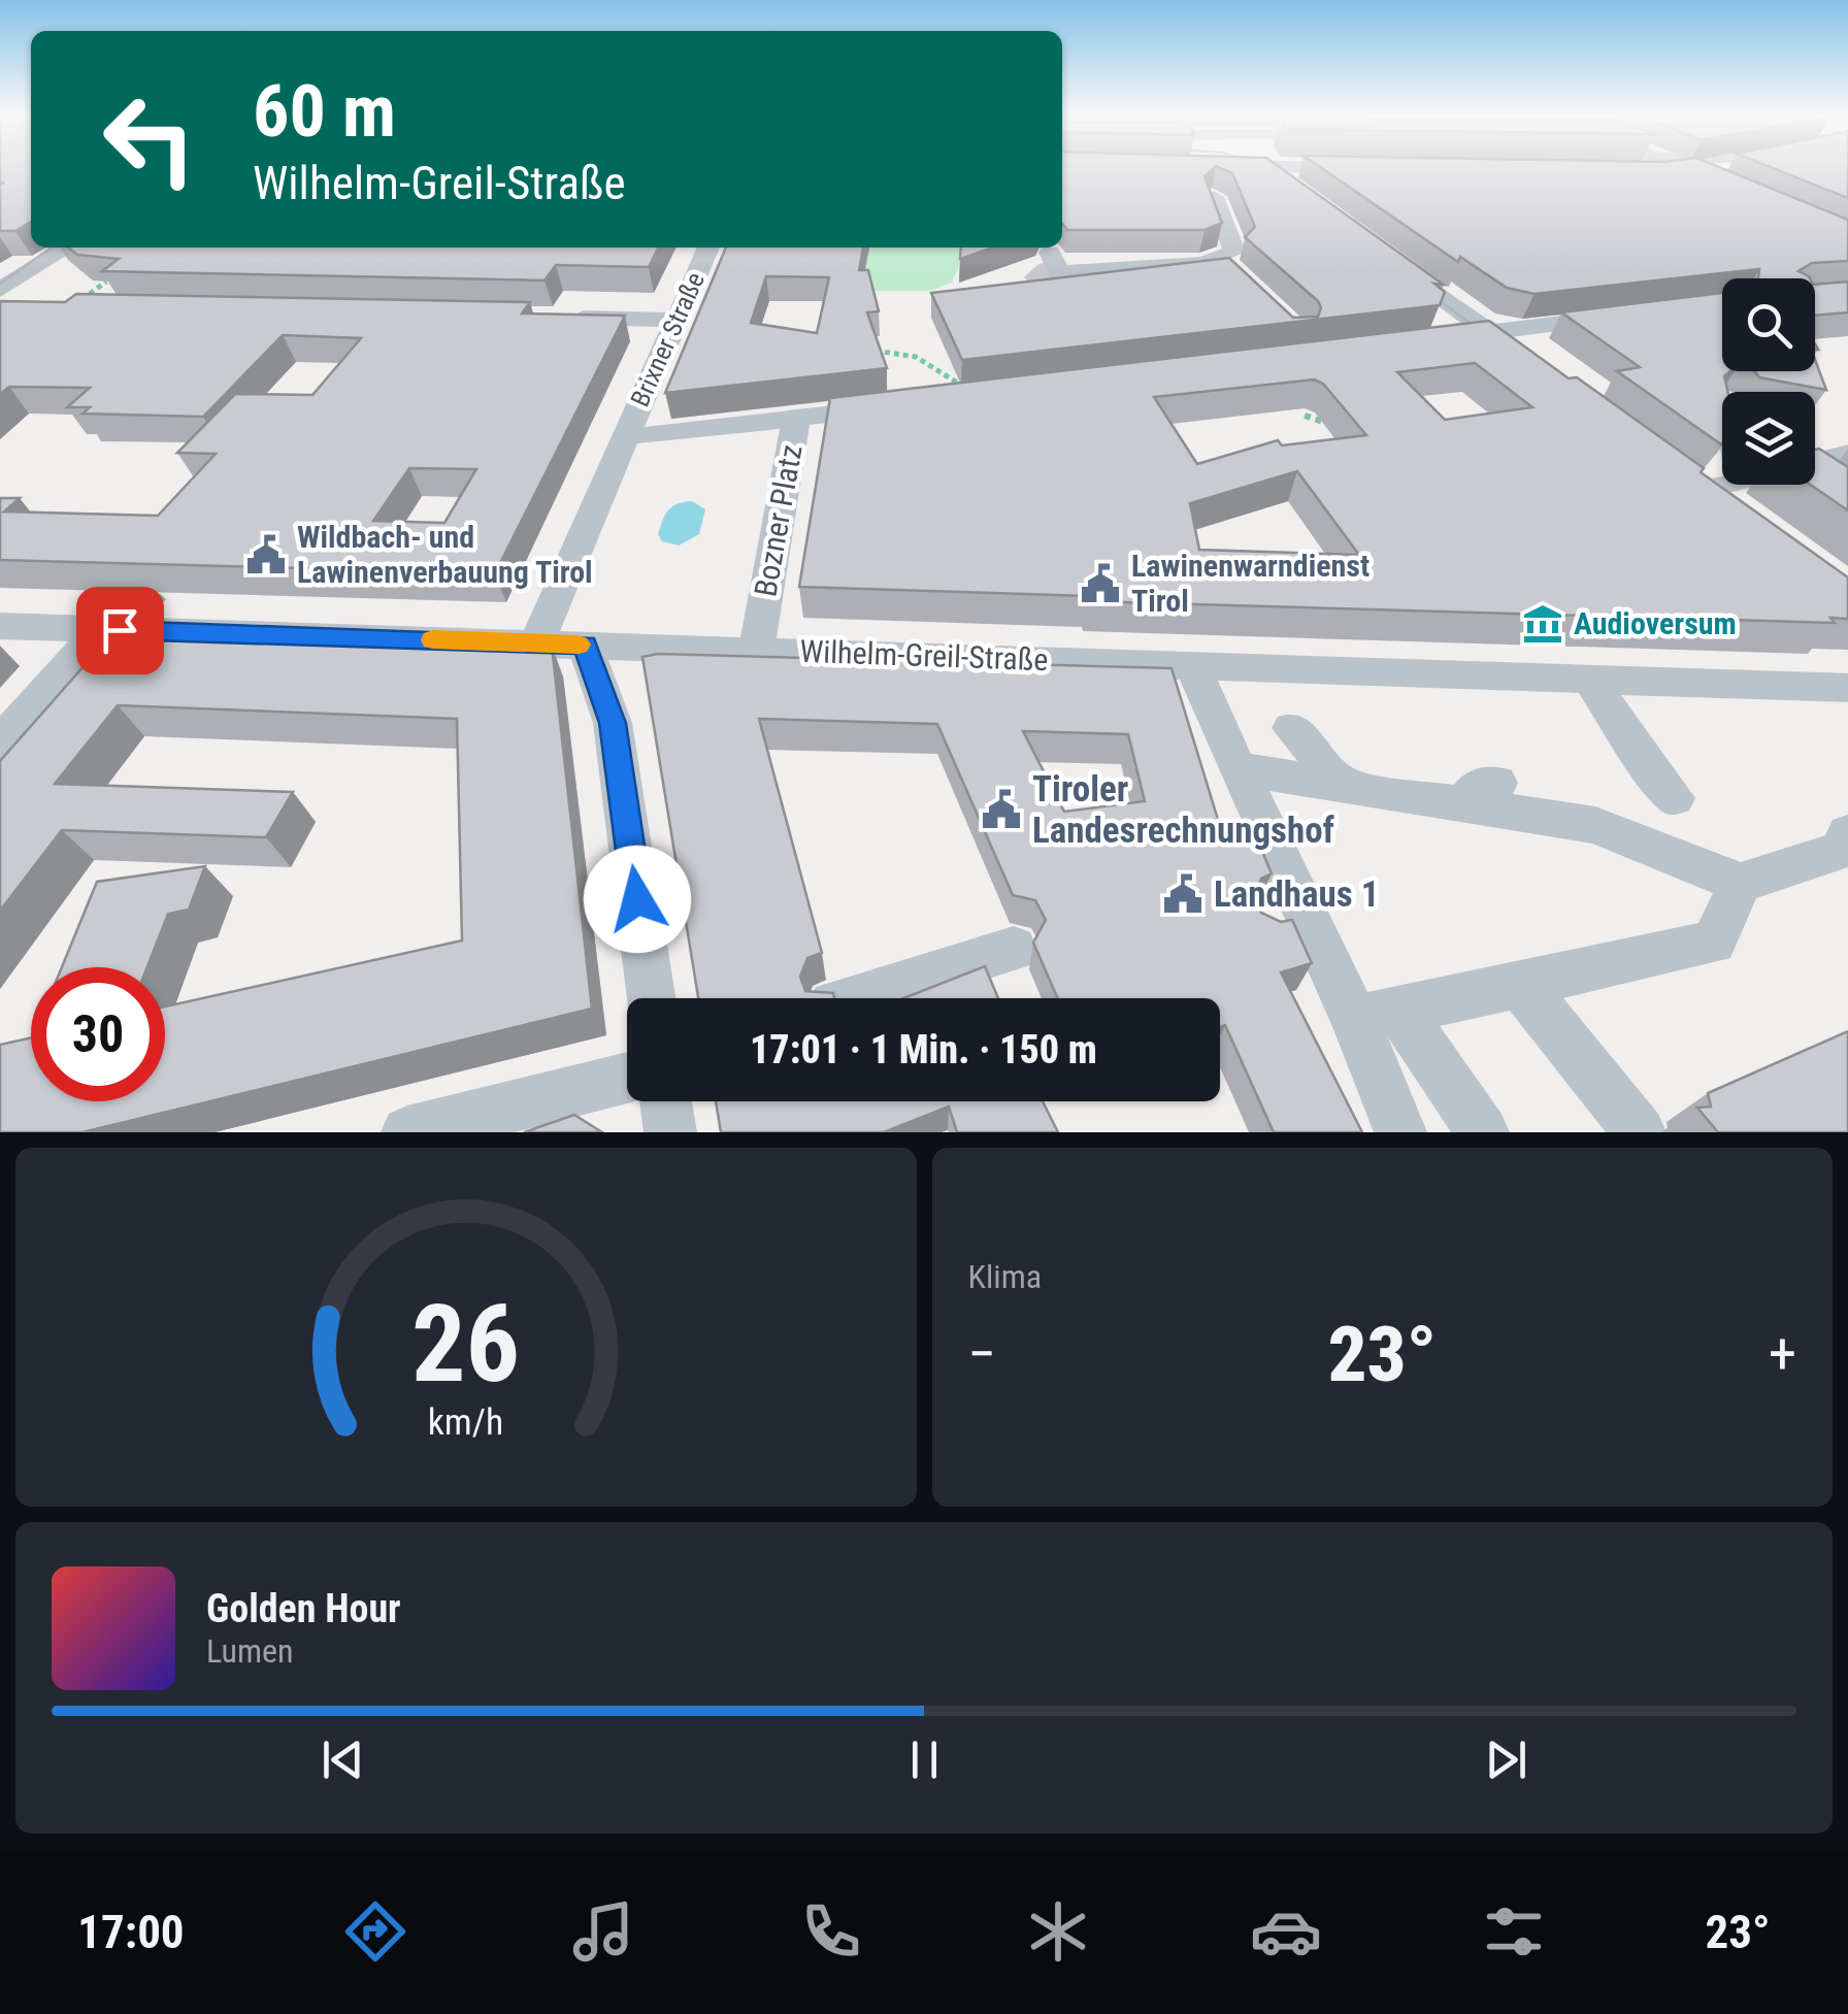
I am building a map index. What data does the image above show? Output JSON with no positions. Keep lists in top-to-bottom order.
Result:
{
  "streets": {
    "street": ["Brixner Straße", "Bozner Platz", "Wilhelm-Greil-Straße"]
  },
  "crossings": [
    ["Brixner Straße", "Bozner Platz"],
    ["Bozner Platz", "Wilhelm-Greil-Straße"]
  ],
  "places": {
    "public building": [
      "Wildbach- und Lawinenverbauung Tirol",
      "Lawinenwarndienst Tirol",
      "Tiroler Landesrechnungshof",
      "Landhaus 1"
    ],
    "museum": ["Audioversum"]
  },
  "page": {
    "turn": ["60 m", "Wilhelm-Greil-Straße"],
    "limit": "30",
    "trip": "17:01 · 1 Min. · 150 m",
    "tile": "Klima",
    "heat": ["−", "23°", "+"],
    "song": ["Golden Hour", "Lumen"],
    "tabs": ["17:00", "23°"],
    "gauge": ["26", "km/h"]
  }
}
